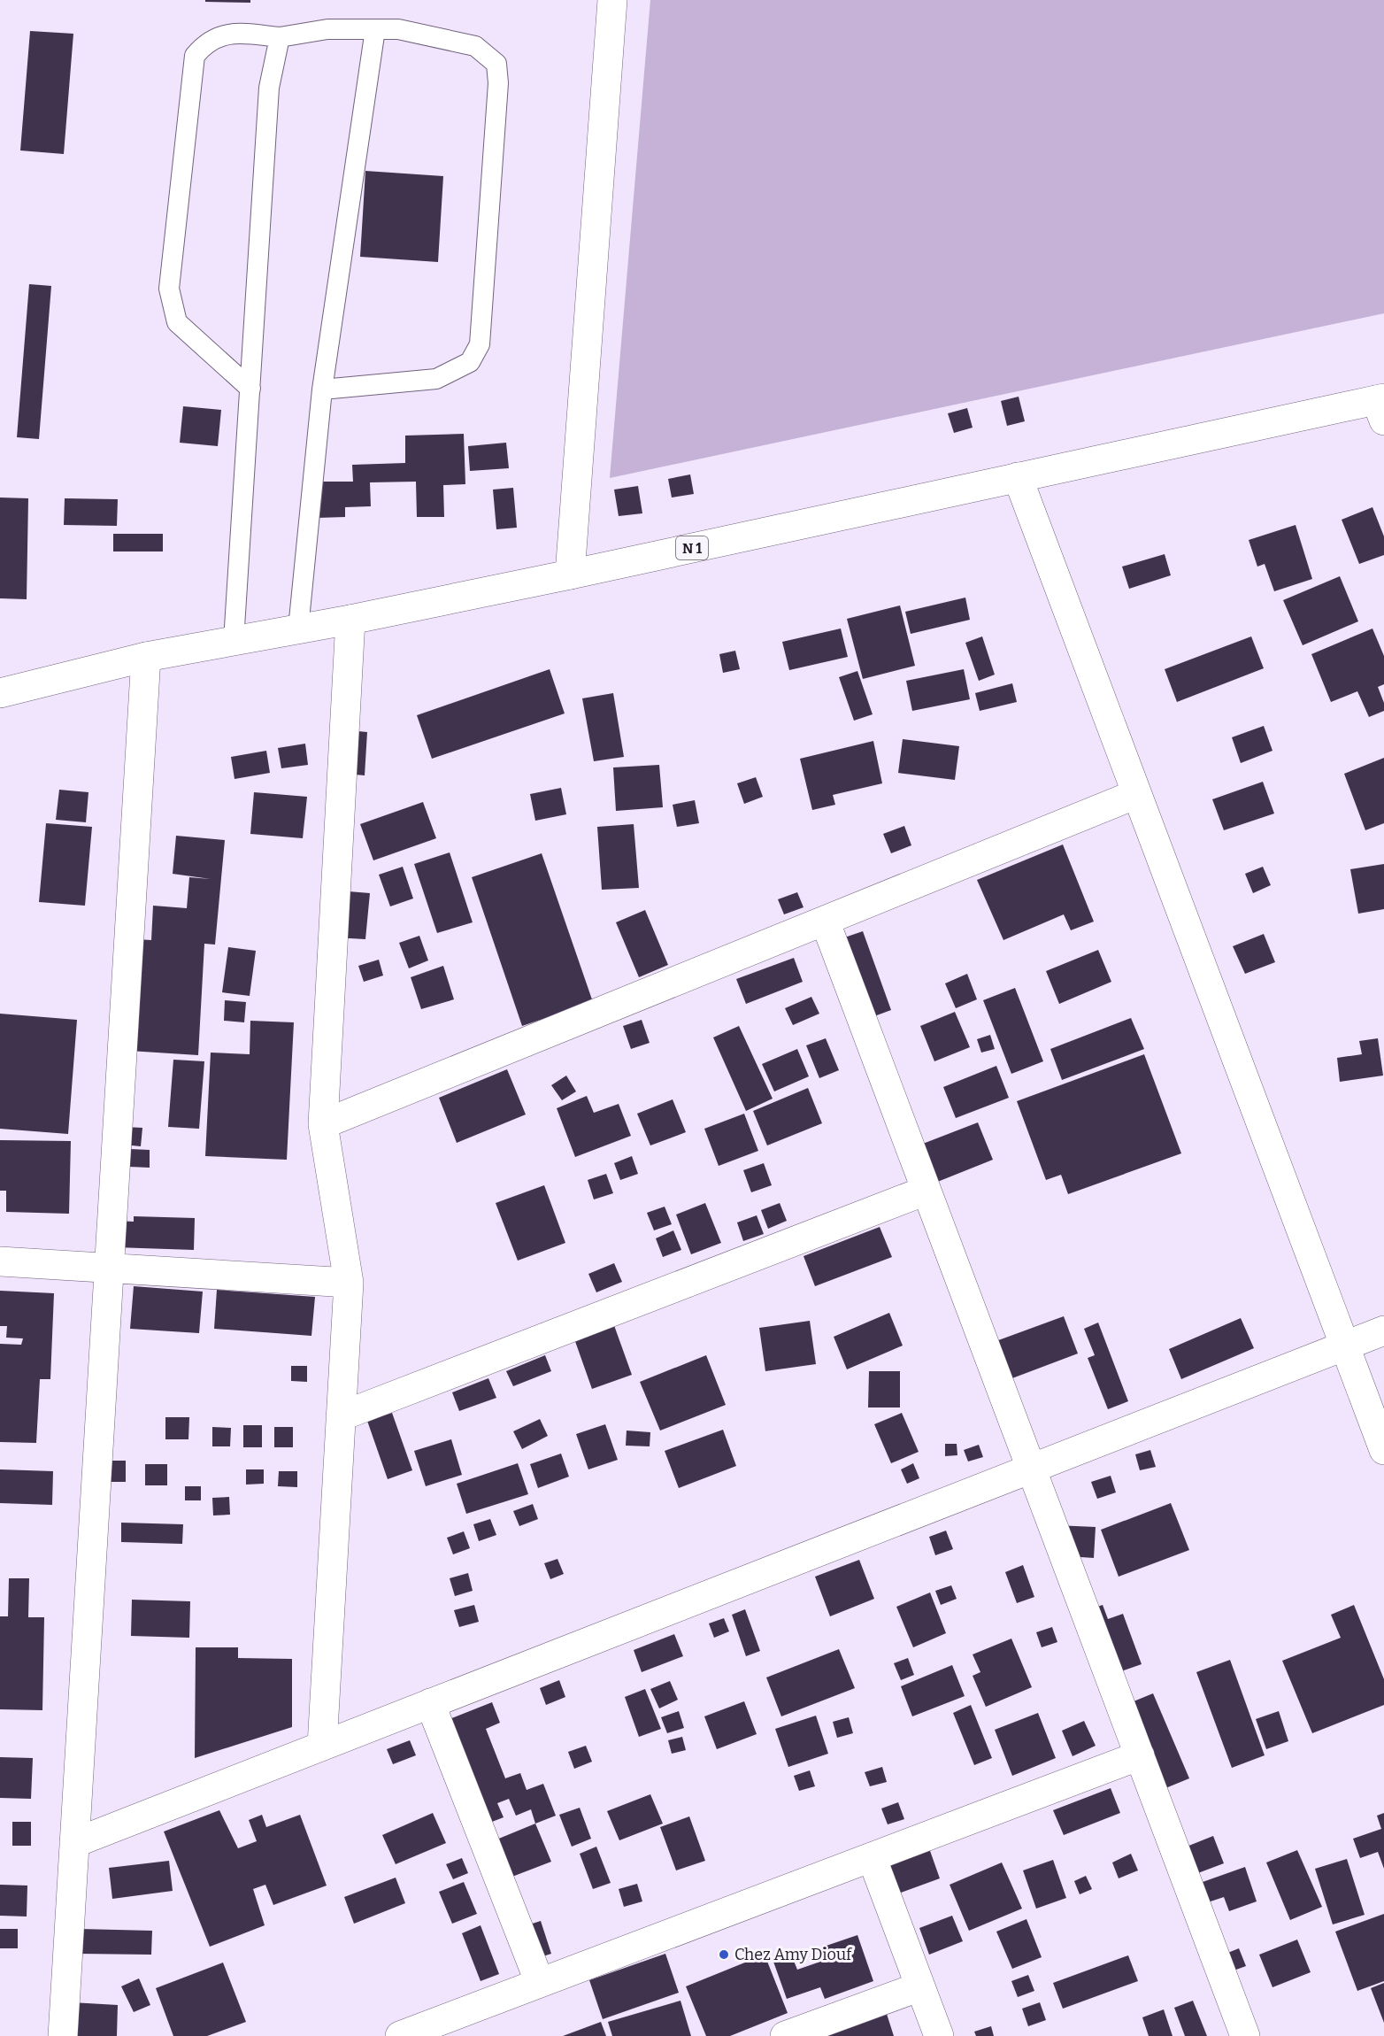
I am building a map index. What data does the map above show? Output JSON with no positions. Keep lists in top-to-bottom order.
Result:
{
  "streets": {
    "main road": ["N 1"]
  },
  "places": ["Chez Amy Diouf"]
}
